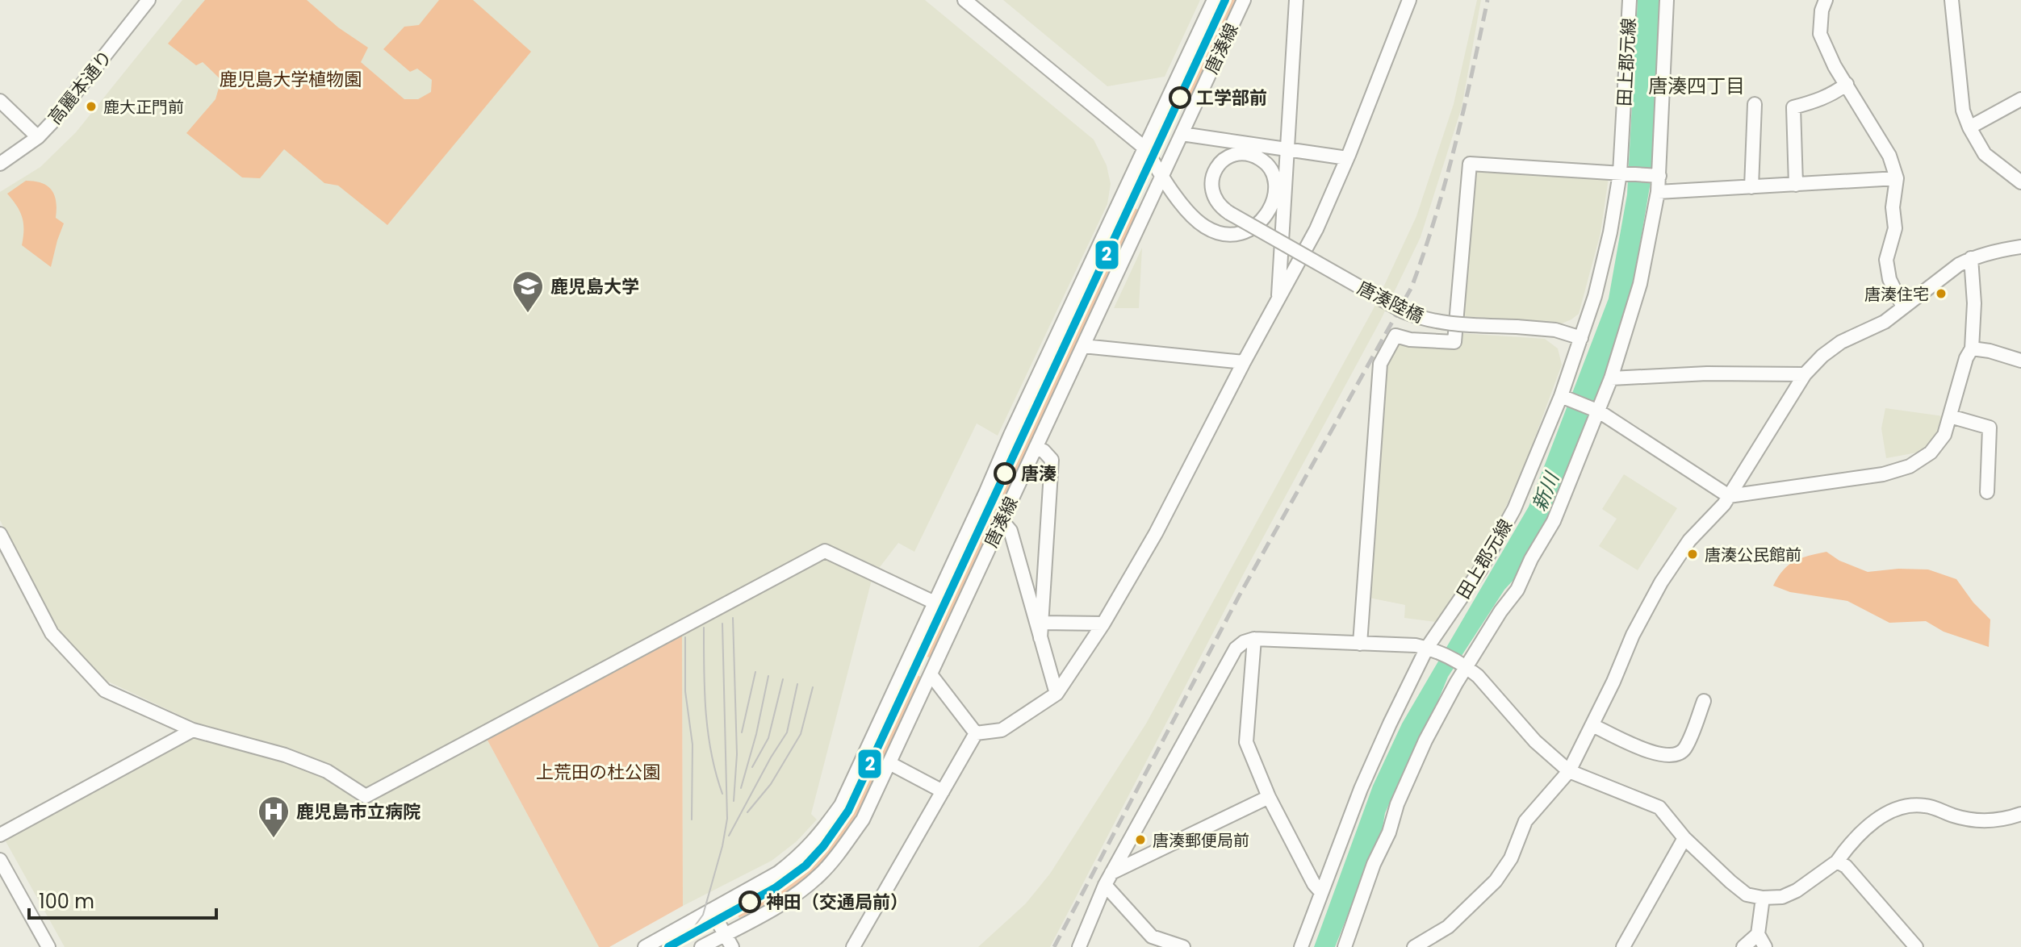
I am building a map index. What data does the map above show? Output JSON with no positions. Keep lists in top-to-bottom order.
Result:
{
  "streets": {
    "street": [
      "唐湊線",
      "田上郡元線",
      "高麗本通り",
      "唐湊陸橋"
    ]
  },
  "crossings": [
    ["唐湊線", "唐湊陸橋"],
    ["田上郡元線", "唐湊陸橋"]
  ],
  "districts": ["唐湊四丁目"],
  "water": ["新川"],
  "parks": ["鹿児島大学植物園", "上荒田の杜公園"],
  "places": {
    "other": [
      "工学部前",
      "鹿大正門前",
      "唐湊住宅",
      "唐湊",
      "唐湊公民館前",
      "唐湊郵便局前",
      "神田（交通局前）"
    ],
    "school or university": ["鹿児島大学"],
    "hospital": ["鹿児島市立病院"]
  },
  "lines": ["transit line 2"],
  "scale_bar": "100 m"
}
